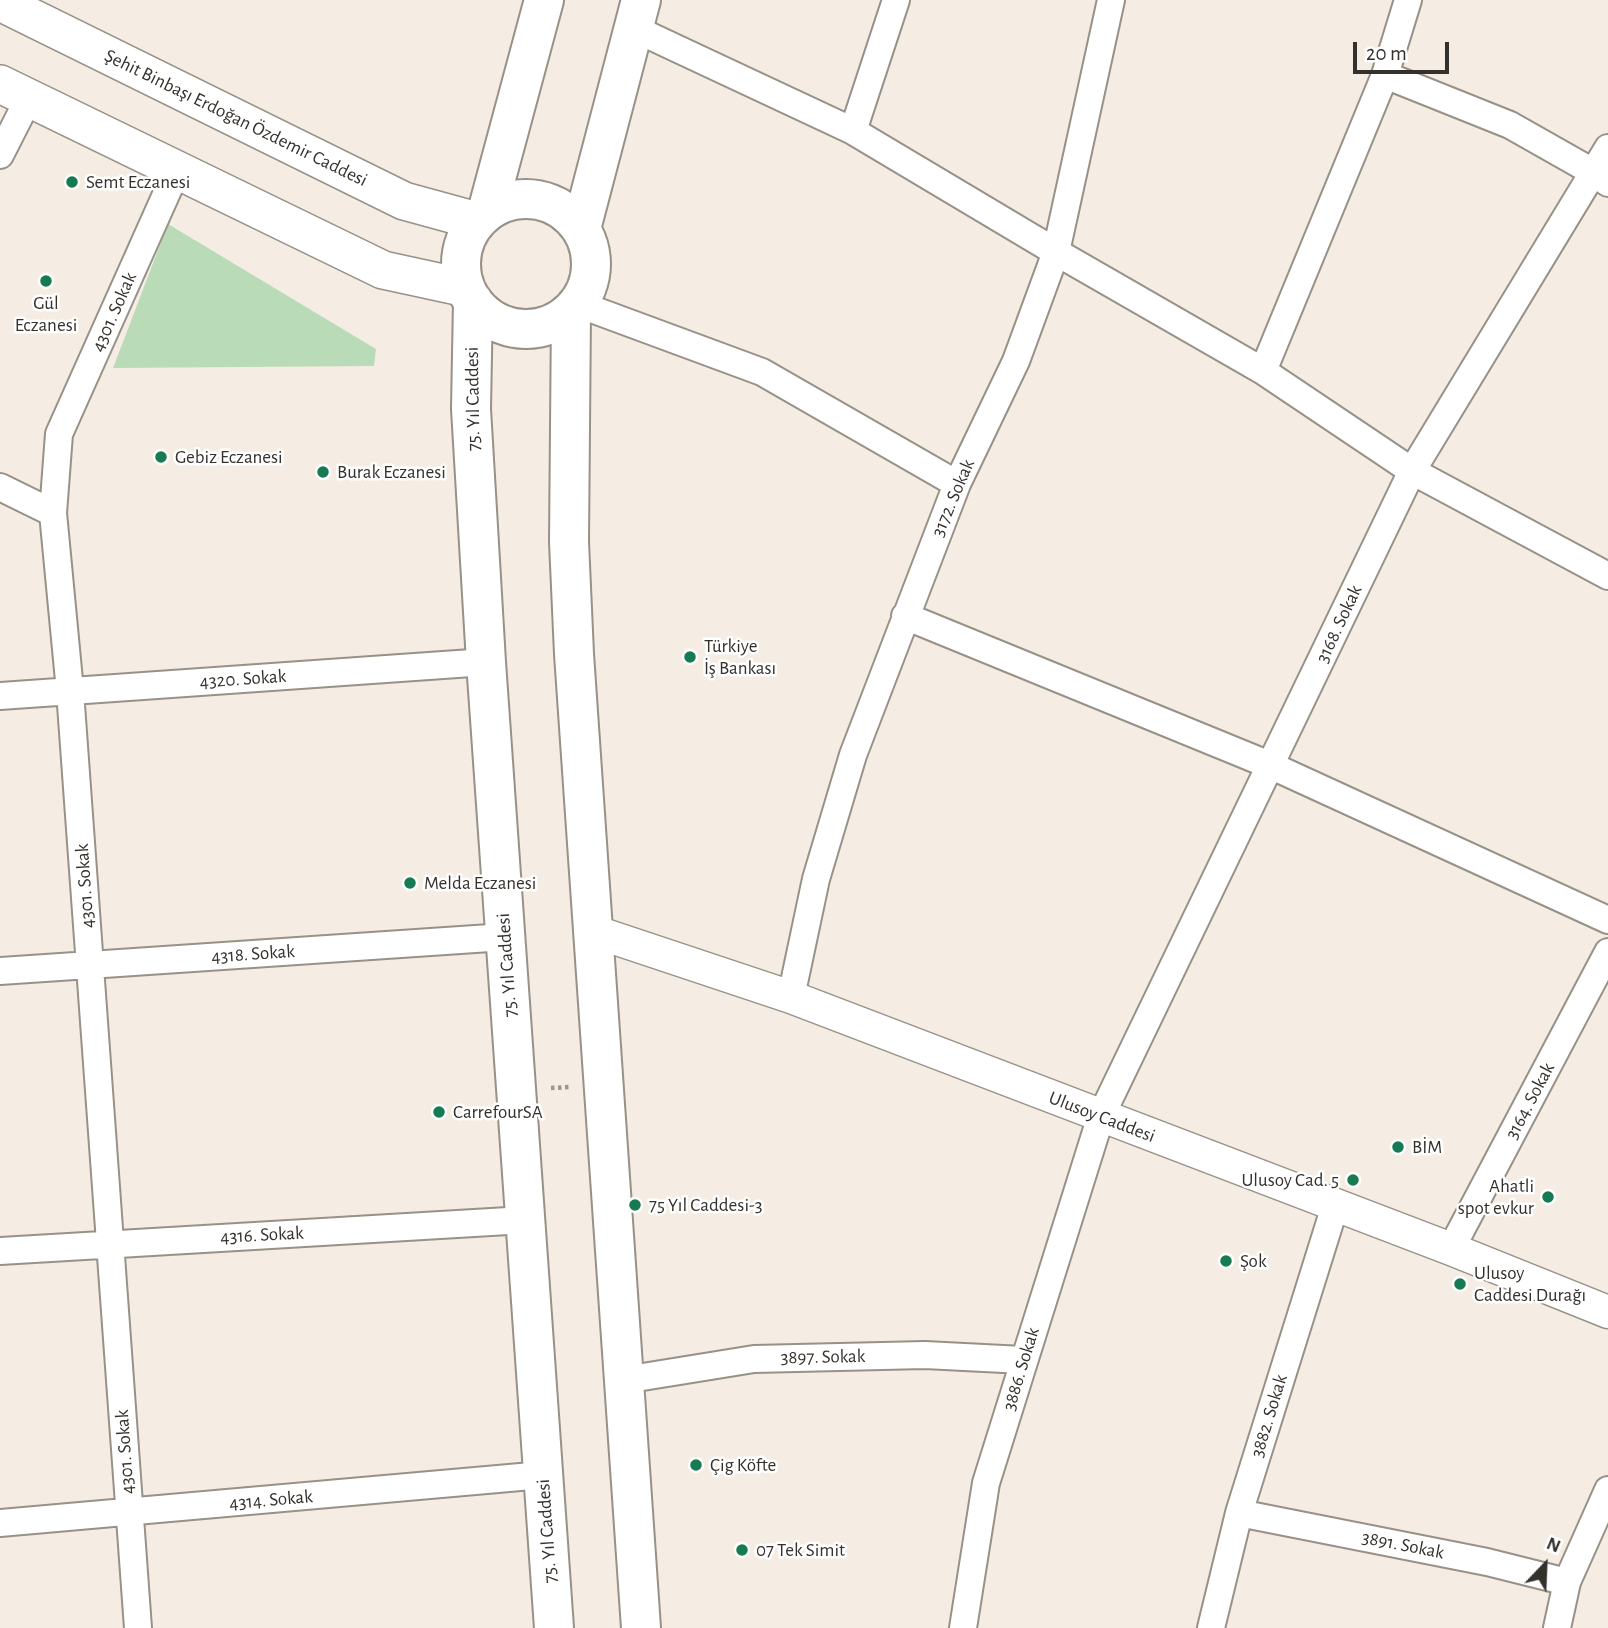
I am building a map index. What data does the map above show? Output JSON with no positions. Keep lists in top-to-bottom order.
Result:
{
  "streets": {
    "main road": ["Şehit Binbaşı Erdoğan Özdemir Caddesi", "75. Yıl Caddesi"],
    "street": [
      "4301. Sokak",
      "3172. Sokak",
      "3168. Sokak",
      "4320. Sokak",
      "4318. Sokak",
      "3164. Sokak",
      "Ulusoy Caddesi",
      "4316. Sokak",
      "3897. Sokak",
      "3886. Sokak",
      "3882. Sokak",
      "4314. Sokak",
      "3891. Sokak"
    ]
  },
  "crossings": [
    ["Şehit Binbaşı Erdoğan Özdemir Caddesi", "75. Yıl Caddesi"],
    ["4301. Sokak", "4320. Sokak"],
    ["4301. Sokak", "4318. Sokak"],
    ["4301. Sokak", "4316. Sokak"],
    ["4301. Sokak", "4314. Sokak"],
    ["75. Yıl Caddesi", "4320. Sokak"],
    ["75. Yıl Caddesi", "4318. Sokak"],
    ["75. Yıl Caddesi", "4316. Sokak"],
    ["75. Yıl Caddesi", "4314. Sokak"],
    ["3172. Sokak", "Ulusoy Caddesi"],
    ["3168. Sokak", "Ulusoy Caddesi"],
    ["3168. Sokak", "3886. Sokak"],
    ["3164. Sokak", "Ulusoy Caddesi"],
    ["Ulusoy Caddesi", "3886. Sokak"],
    ["Ulusoy Caddesi", "3882. Sokak"],
    ["3897. Sokak", "3886. Sokak"],
    ["3882. Sokak", "3891. Sokak"]
  ],
  "places": [
    "Semt Eczanesi",
    "Gül Eczanesi",
    "Gebiz Eczanesi",
    "Burak Eczanesi",
    "Türkiye İş Bankası",
    "Melda Eczanesi",
    "CarrefourSA",
    "BİM",
    "Ulusoy Cad. 5",
    "Ahatli spot evkur",
    "75 Yıl Caddesi-3",
    "Şok",
    "Ulusoy Caddesi Durağı",
    "Çig Köfte",
    "07 Tek Simit"
  ],
  "scale_bar": "20 m",
  "north": "top right"
}
